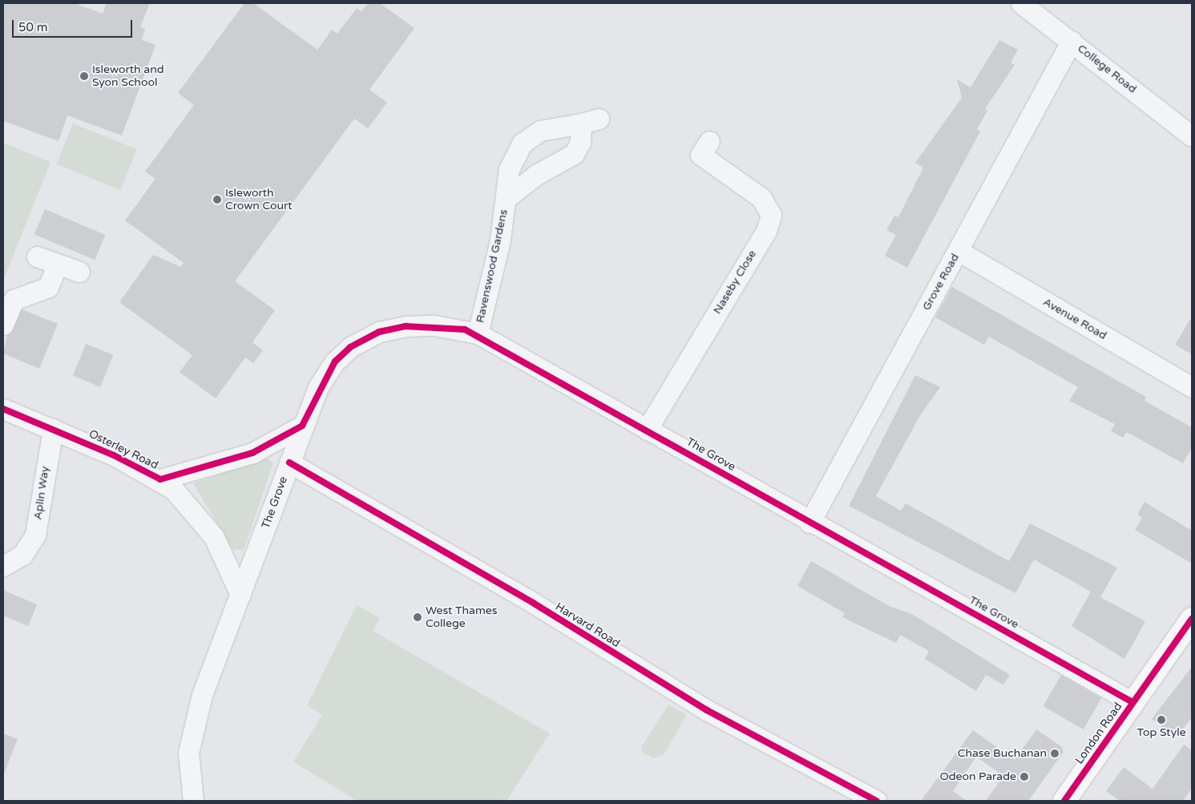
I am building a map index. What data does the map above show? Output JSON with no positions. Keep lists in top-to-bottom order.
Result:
{
  "streets": {
    "main road": ["London Road"],
    "street": [
      "College Road",
      "Ravenswood Gardens",
      "Naseby Close",
      "Grove Road",
      "Avenue Road",
      "Osterley Road",
      "The Grove",
      "Aplin Way",
      "Harvard Road"
    ]
  },
  "crossings": [
    ["College Road", "Grove Road"],
    ["Ravenswood Gardens", "The Grove"],
    ["Naseby Close", "The Grove"],
    ["Grove Road", "Avenue Road"],
    ["Grove Road", "The Grove"],
    ["Osterley Road", "The Grove"],
    ["Osterley Road", "Aplin Way"],
    ["The Grove", "Harvard Road"],
    ["The Grove", "London Road"]
  ],
  "places": [
    "Isleworth and Syon School",
    "Isleworth Crown Court",
    "West Thames College",
    "Top Style",
    "Chase Buchanan",
    "Odeon Parade"
  ],
  "scale_bar": "50 m"
}
